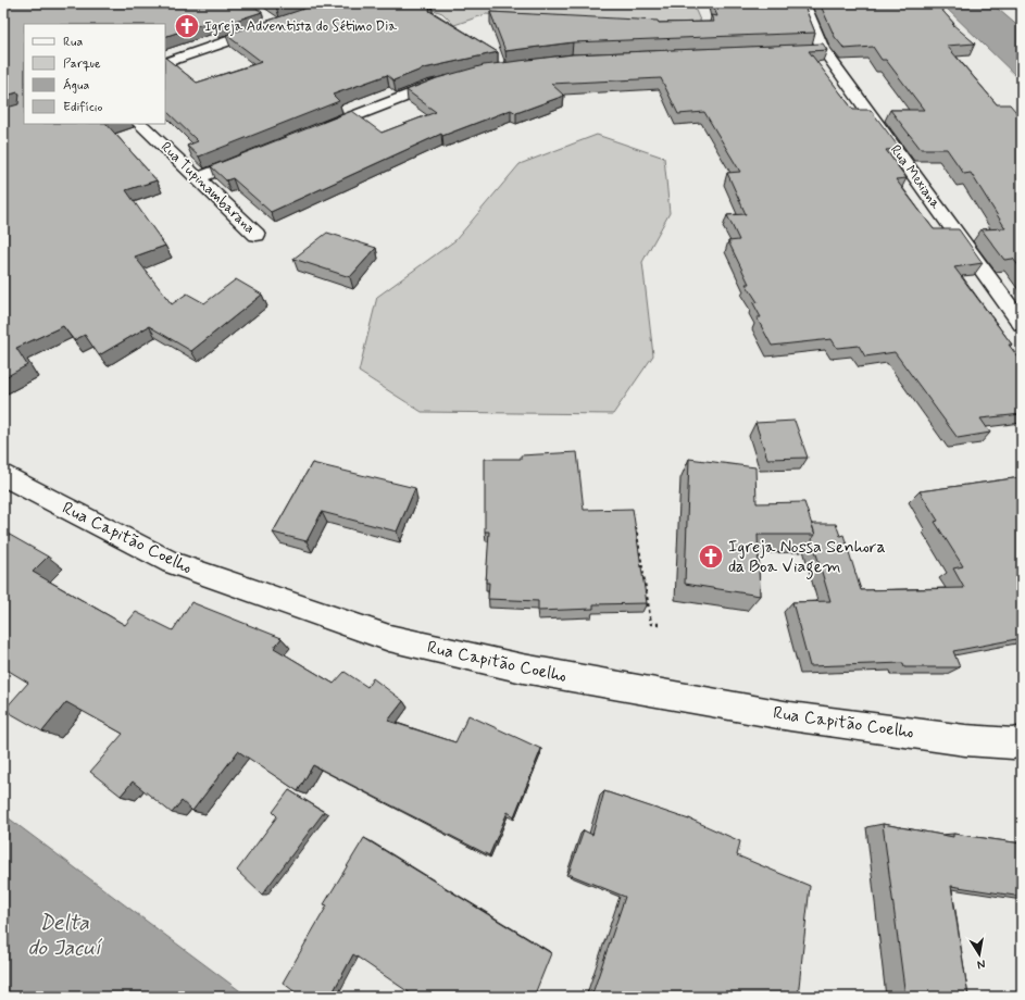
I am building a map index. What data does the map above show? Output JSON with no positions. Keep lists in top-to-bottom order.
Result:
{
  "streets": {
    "street": ["Rua Mexiana", "Rua Tupinambarana", "Rua Capitão Coelho"]
  },
  "water": ["Delta do Jacuí"],
  "places": {
    "church": ["Igreja Adventista do Sétimo Dia", "Igreja Nossa Senhora da Boa Viagem"]
  },
  "legend": [
    "Rua",
    "Parque",
    "Água",
    "Edifício"
  ],
  "north": "bottom"
}
